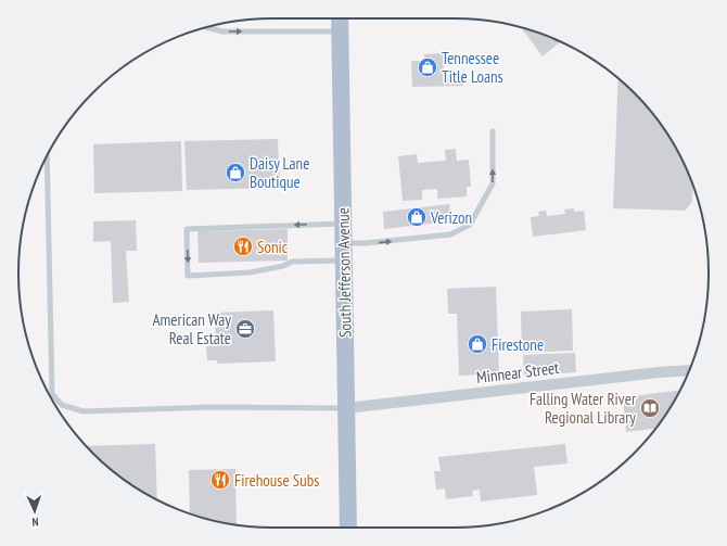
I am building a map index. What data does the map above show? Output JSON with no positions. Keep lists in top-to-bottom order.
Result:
{
  "streets": {
    "main road": ["South Jefferson Avenue"],
    "street": ["Minnear Street"]
  },
  "crossings": [
    ["South Jefferson Avenue", "Minnear Street"]
  ],
  "places": {
    "shop": [
      "Tennessee Title Loans",
      "Daisy Lane Boutique",
      "Verizon",
      "Firestone"
    ],
    "restaurant": ["Sonic", "Firehouse Subs"],
    "office": ["American Way Real Estate"],
    "library": ["Falling Water River Regional Library"]
  },
  "north": "bottom"
}
